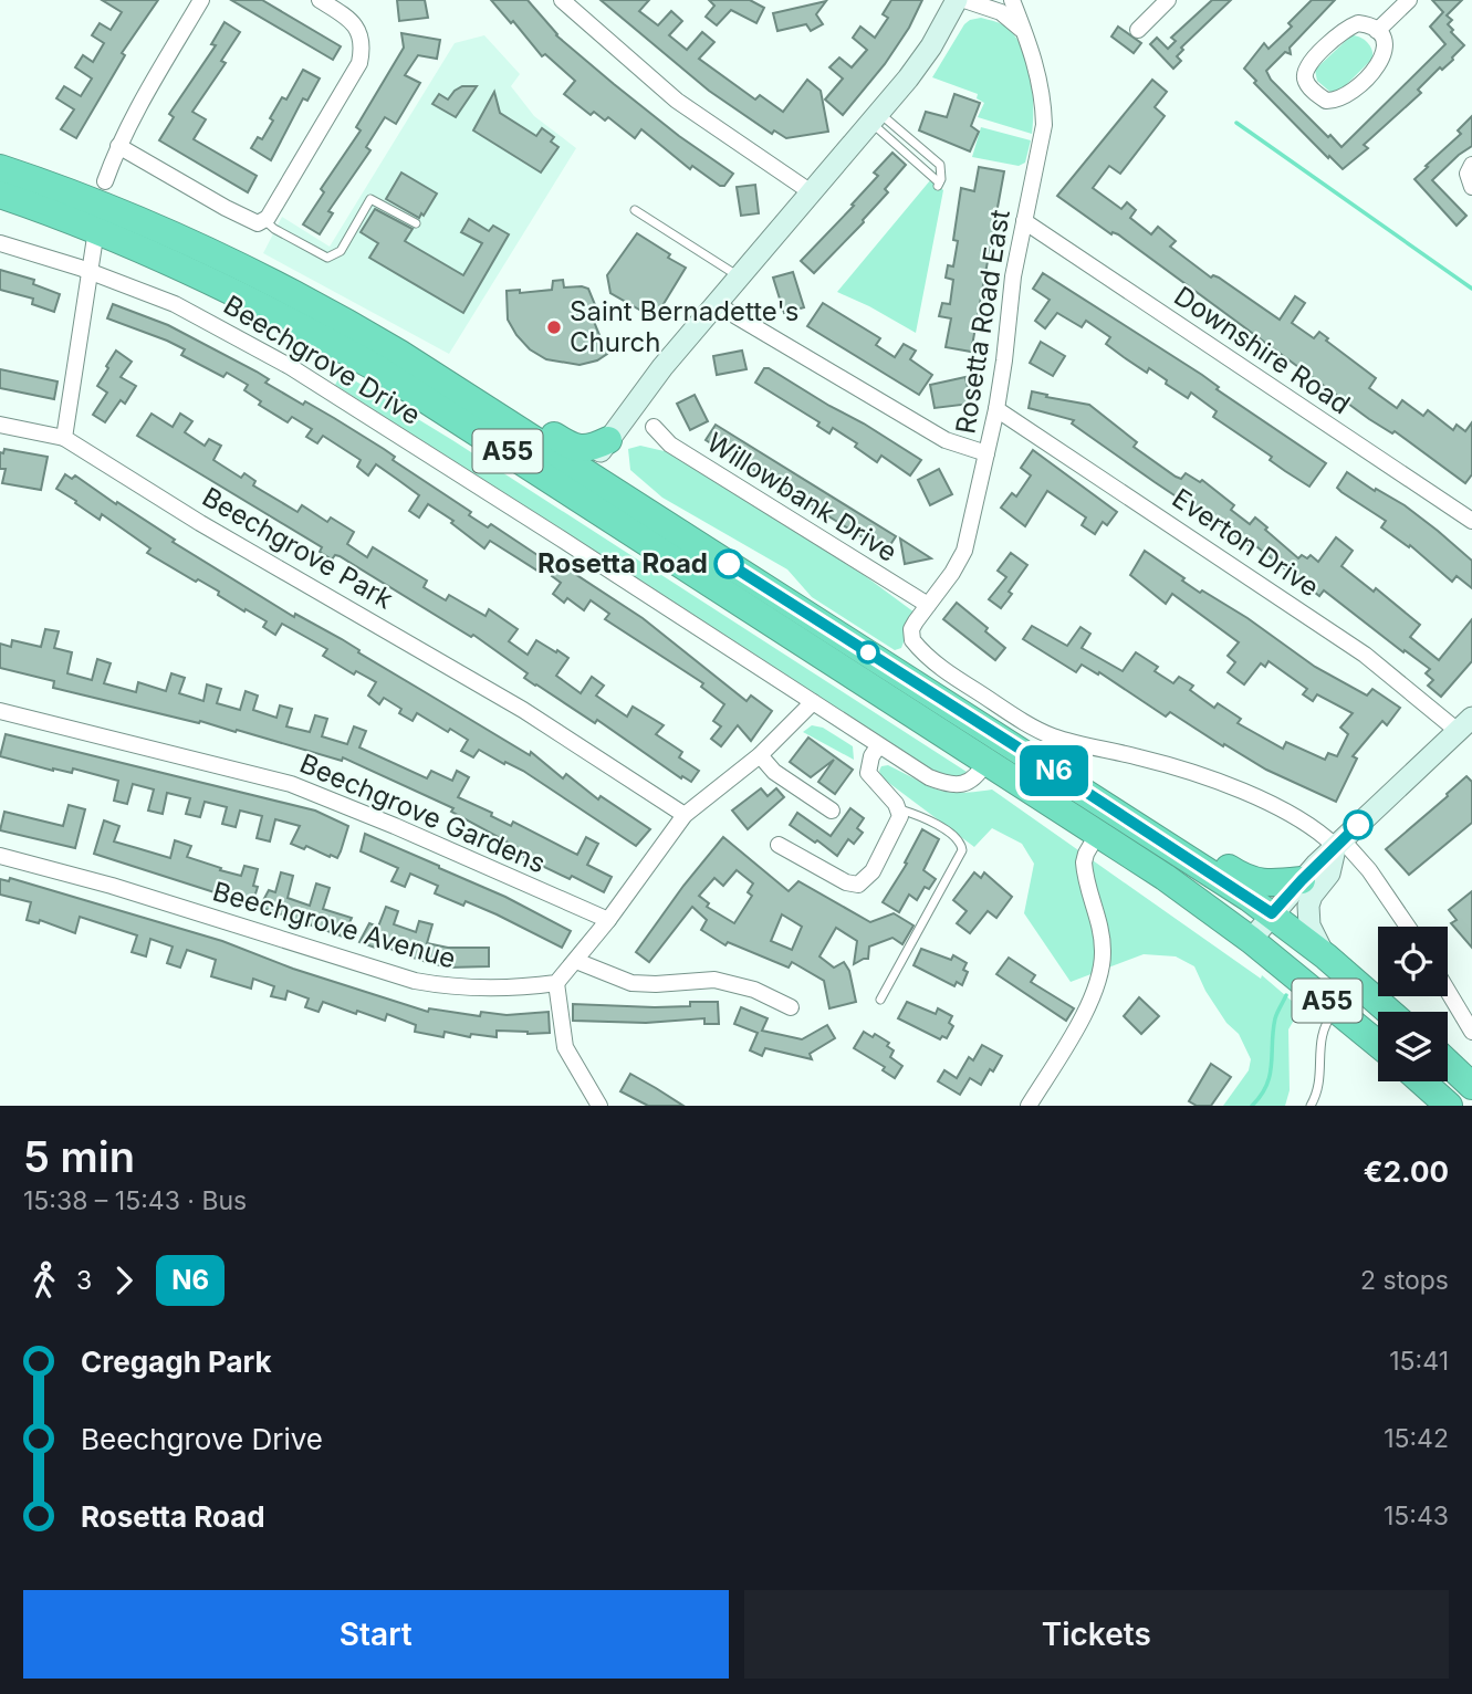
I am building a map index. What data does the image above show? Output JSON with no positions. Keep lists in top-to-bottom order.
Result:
{
  "streets": {
    "highway": ["A55"],
    "street": [
      "Rosetta Road East",
      "Downshire Road",
      "Beechgrove Drive",
      "Willowbank Drive",
      "Everton Drive",
      "Beechgrove Park",
      "Beechgrove Gardens",
      "Beechgrove Avenue"
    ]
  },
  "crossings": [
    ["Rosetta Road East", "Downshire Road"],
    ["Rosetta Road East", "Willowbank Drive"],
    ["Rosetta Road East", "Everton Drive"],
    ["Beechgrove Drive", "A55"]
  ],
  "places": ["Saint Bernadette's Church", "Rosetta Road"],
  "lines": ["bus line N6"],
  "page": {
    "on_map": "N6",
    "heading": ["5 min", "15:38 – 15:43 · Bus", "€2.00"],
    "legs": ["3", "N6", "2 stops"],
    "list": [
      {
        "name": "Cregagh Park",
        "value": "15:41"
      },
      {
        "name": "Beechgrove Drive",
        "value": "15:42"
      },
      {
        "name": "Rosetta Road",
        "value": "15:43"
      }
    ],
    "buttons": ["Start", "Tickets"]
  }
}
